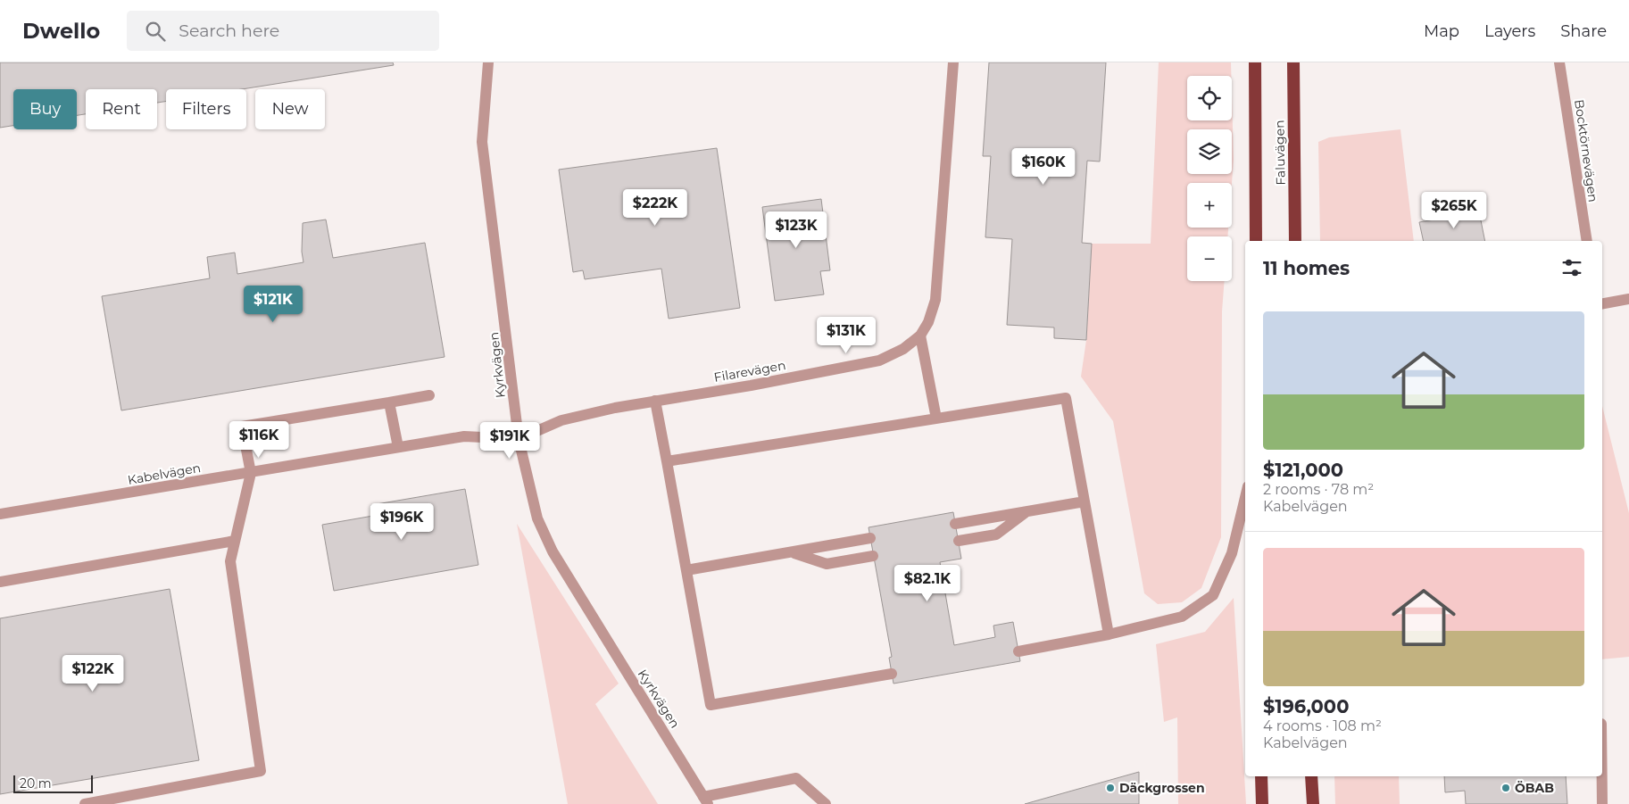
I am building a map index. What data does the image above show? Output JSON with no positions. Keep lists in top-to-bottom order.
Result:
{
  "streets": {
    "highway": ["Faluvägen"],
    "street": [
      "Bocktörnevägen",
      "Kyrkvägen",
      "Filarevägen",
      "Kabelvägen"
    ]
  },
  "crossings": [
    ["Kyrkvägen", "Filarevägen"],
    ["Kyrkvägen", "Kabelvägen"],
    ["Filarevägen", "Kabelvägen"]
  ],
  "places": ["Däckgrossen", "ÖBAB"],
  "scale_bar": "20 m",
  "page": {
    "header": "Dwello",
    "search": "Search here",
    "nav": ["Map", "Layers", "Share"],
    "map_buttons": ["+", "−"],
    "chip": [
      "Buy",
      "Rent",
      "Filters",
      "New"
    ],
    "price": [
      "$160K",
      "$222K",
      "$265K",
      "$123K",
      "$121K",
      "$131K",
      "$116K",
      "$191K",
      "$196K",
      "$82.1K",
      "$122K"
    ],
    "heading": "11 homes",
    "list": [
      {
        "name": "$121,000",
        "note": "2 rooms · 78 m² · Kabelvägen"
      },
      {
        "name": "$196,000",
        "note": "4 rooms · 108 m² · Kabelvägen"
      }
    ],
    "scale": "20 m"
  }
}
